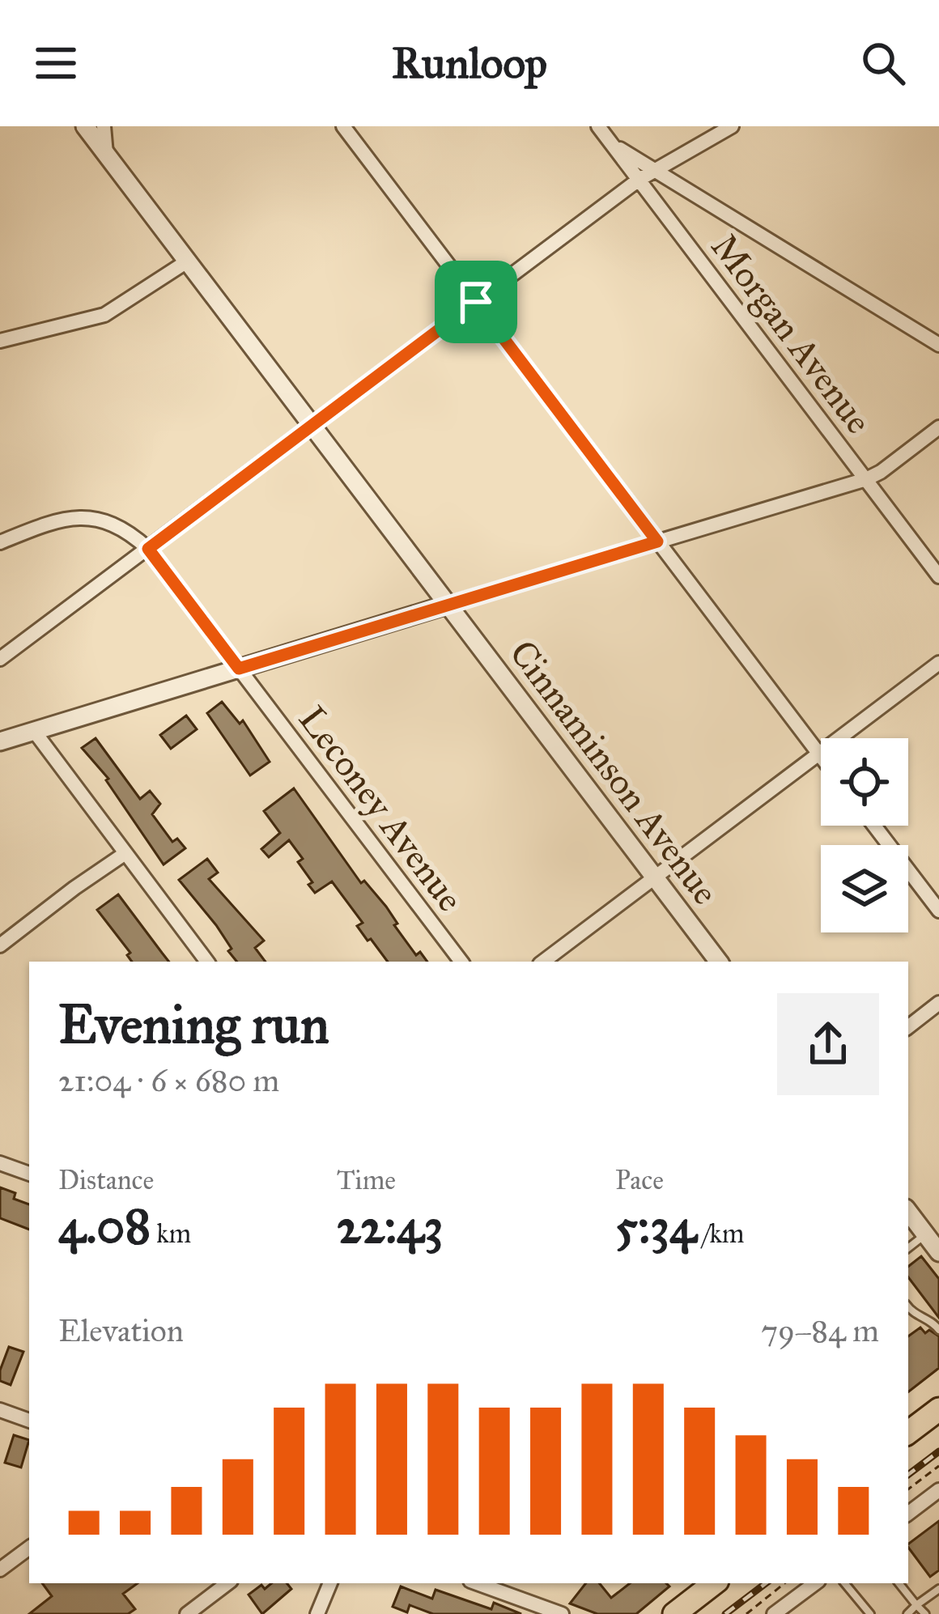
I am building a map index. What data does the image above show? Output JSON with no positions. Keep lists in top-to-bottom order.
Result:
{
  "streets": {
    "street": ["Morgan Avenue", "Cinnaminson Avenue", "Leconey Avenue"]
  },
  "page": {
    "header": "Runloop",
    "heading": ["Evening run", "21:04 · 6 × 680 m"],
    "stats": [
      ["Distance", "4.08 km"],
      ["Time", "22:43"],
      ["Pace", "5:34 /km"]
    ],
    "chart": ["Elevation", "79–84 m"]
  }
}
